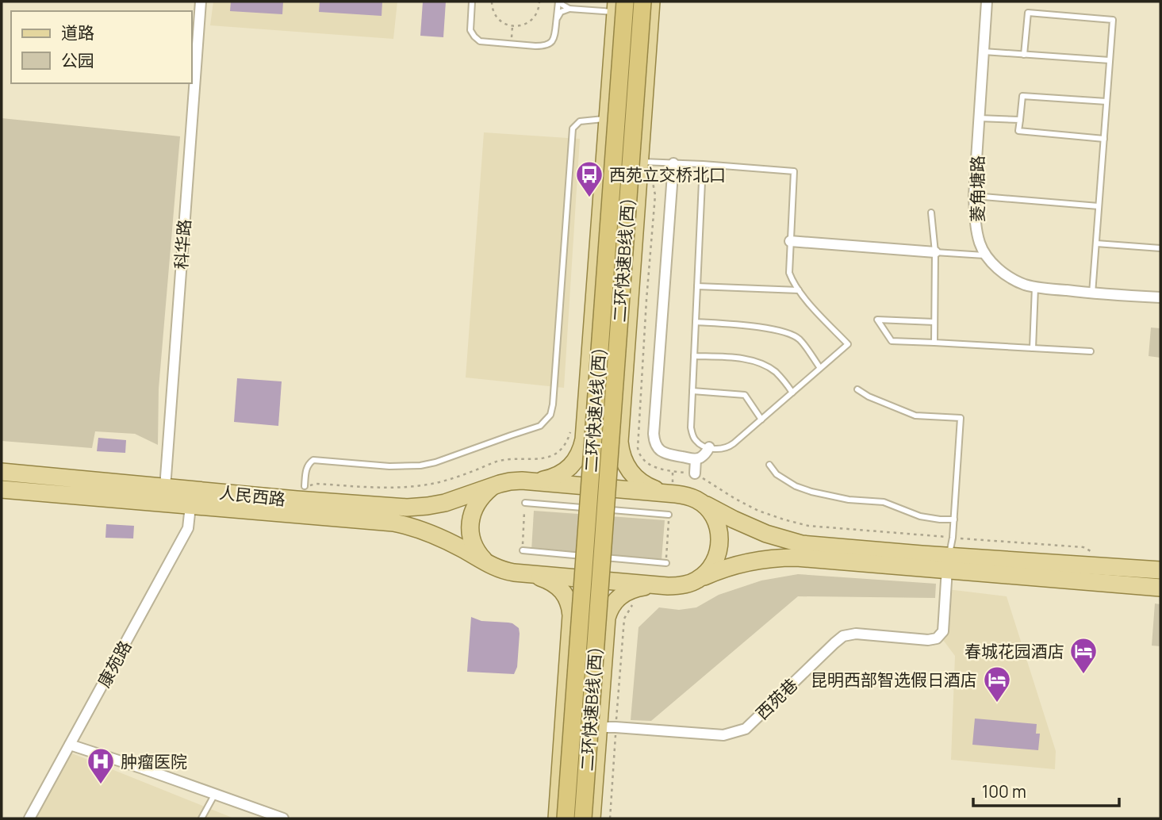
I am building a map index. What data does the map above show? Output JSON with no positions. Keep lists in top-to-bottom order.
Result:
{
  "streets": {
    "highway": ["二环快速B线(西)", "二环快速A线(西)"],
    "main road": ["人民西路"],
    "street": [
      "菱角塘路",
      "科华路",
      "康苑路",
      "西苑巷"
    ]
  },
  "crossings": [
    ["科华路", "人民西路"],
    ["人民西路", "康苑路"]
  ],
  "places": {
    "bus stop": ["西苑立交桥北口"],
    "hotel": ["春城花园酒店", "昆明西部智选假日酒店"],
    "hospital": ["肿瘤医院"]
  },
  "legend": ["道路", "公园"],
  "scale_bar": "100 m"
}
